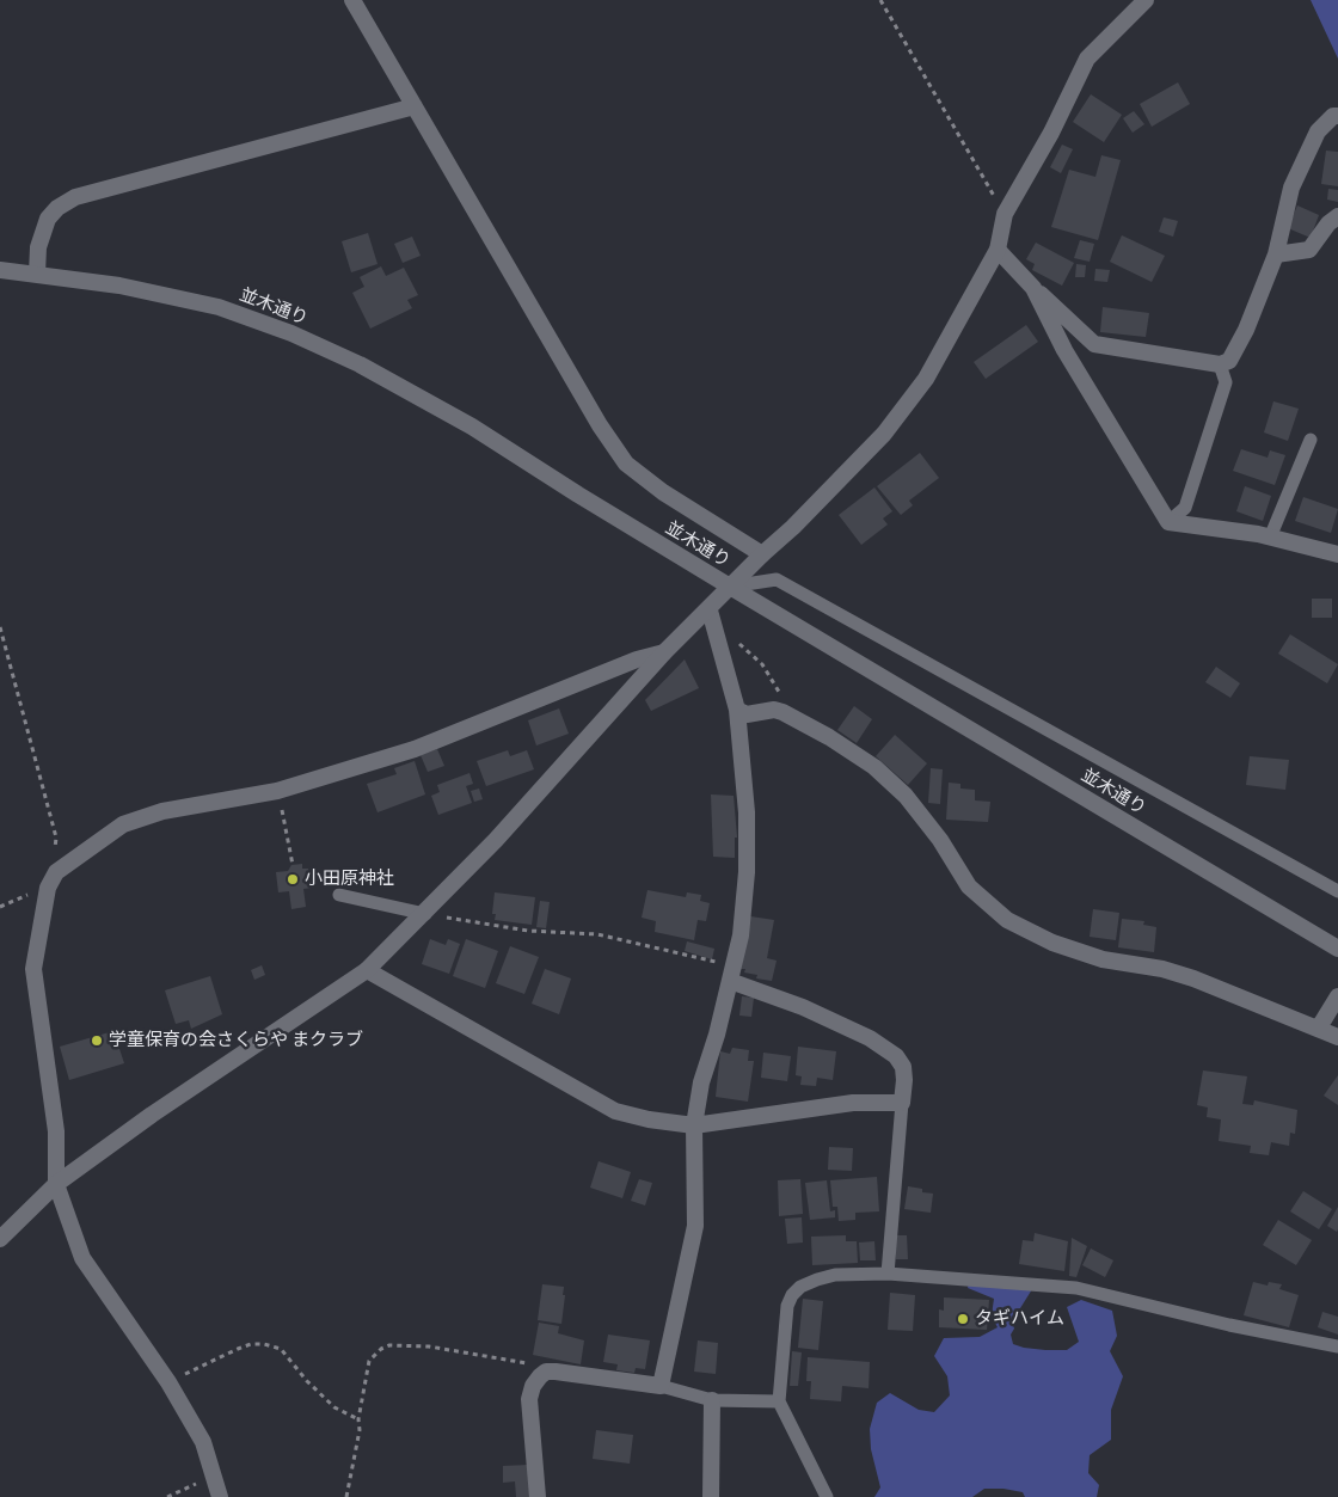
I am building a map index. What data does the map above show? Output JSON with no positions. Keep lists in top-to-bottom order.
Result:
{
  "streets": {
    "street": ["並木通り"]
  },
  "places": ["小田原神社", "学童保育の会さくらや まクラブ", "タギハイム"]
}
